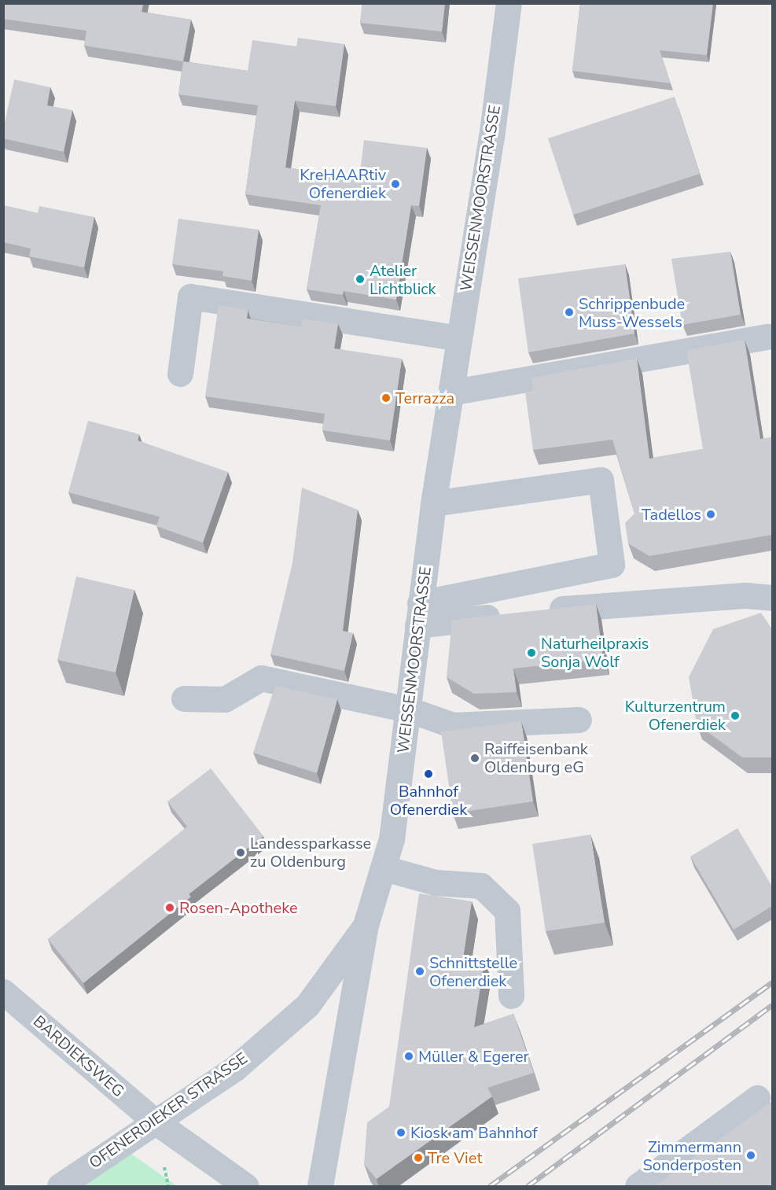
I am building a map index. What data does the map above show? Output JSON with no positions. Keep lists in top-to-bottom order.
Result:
{
  "streets": {
    "street": ["WEISSENMOORSTRASSE", "BARDIEKSWEG", "OFENERDIEKER STRASSE"]
  },
  "crossings": [
    ["WEISSENMOORSTRASSE", "OFENERDIEKER STRASSE"],
    ["BARDIEKSWEG", "OFENERDIEKER STRASSE"]
  ],
  "places": [
    "KreHAARtiv Ofenerdiek",
    "Atelier Lichtblick",
    "Schrippenbude Muss-Wessels",
    "Terrazza",
    "Tadellos",
    "Naturheilpraxis Sonja Wolf",
    "Kulturzentrum Ofenerdiek",
    "Raiffeisenbank Oldenburg eG",
    "Bahnhof Ofenerdiek",
    "Landessparkasse zu Oldenburg",
    "Rosen-Apotheke",
    "Schnittstelle Ofenerdiek",
    "Müller & Egerer",
    "Kiosk am Bahnhof",
    "Zimmermann Sonderposten",
    "Tre Viet"
  ]
}
